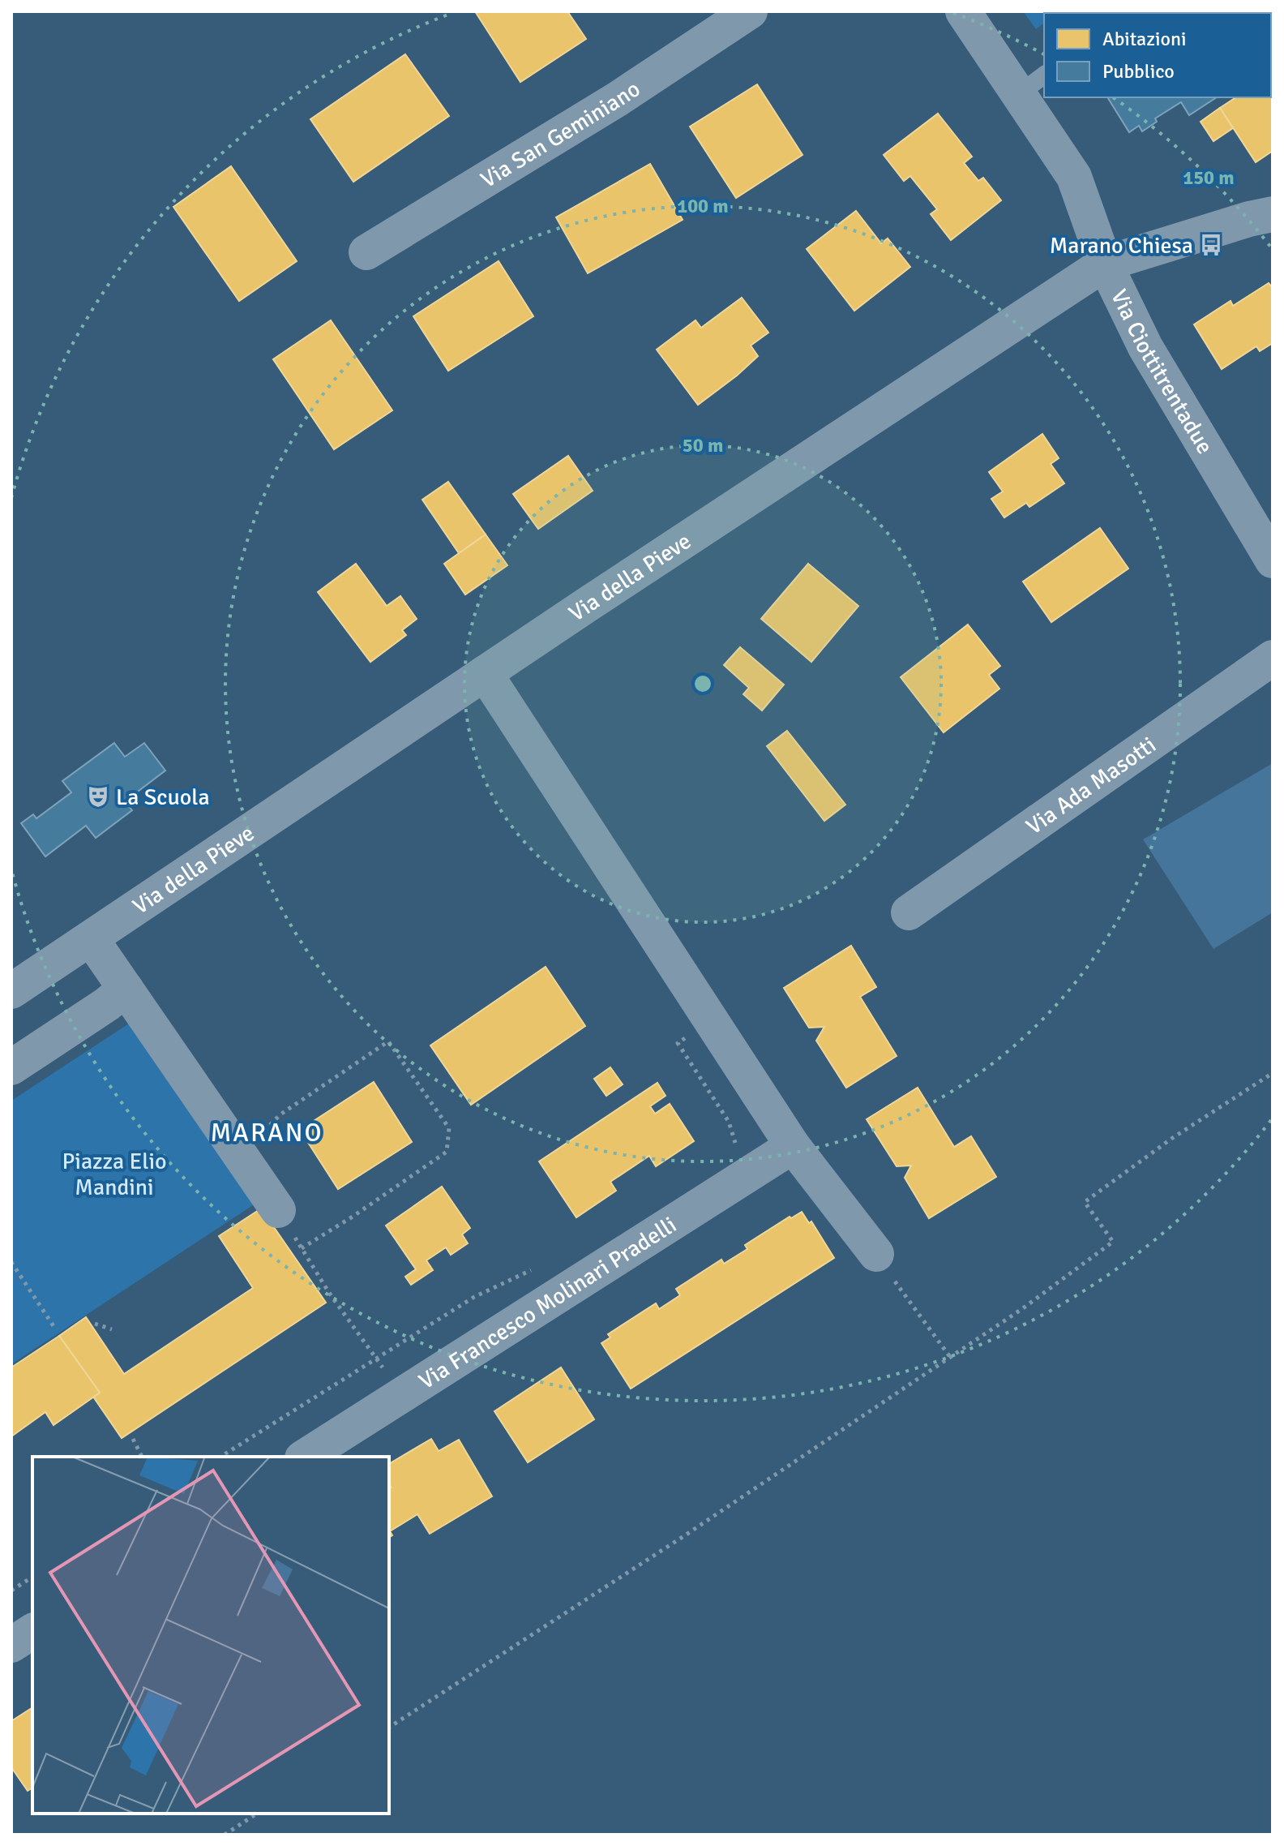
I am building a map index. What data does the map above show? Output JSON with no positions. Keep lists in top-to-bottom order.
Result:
{
  "streets": {
    "street": [
      "Via San Geminiano",
      "Via Ciottitrentadue",
      "Via della Pieve",
      "Via Ada Masotti",
      "Via Francesco Molinari Pradelli"
    ]
  },
  "crossings": [
    ["Via Ciottitrentadue", "Via della Pieve"]
  ],
  "districts": ["MARANO"],
  "parks": ["Piazza Elio Mandini"],
  "places": {
    "bus stop": ["Marano Chiesa"],
    "theatre": ["La Scuola"]
  },
  "legend": ["Abitazioni", "Pubblico"],
  "rings": ["150 m", "100 m", "50 m"]
}
